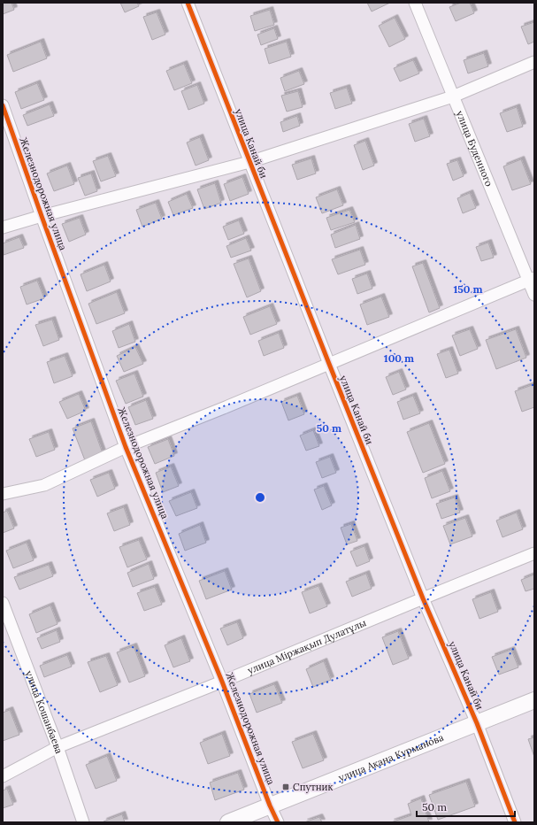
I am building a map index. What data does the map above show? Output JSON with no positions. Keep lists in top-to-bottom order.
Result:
{
  "streets": {
    "main road": ["улица Акана Курманова"],
    "street": [
      "улица Канай би",
      "улица Буденного",
      "Железнодорожная улица",
      "улица Міржақып Дулатұлы",
      "улица Кошанбаева"
    ]
  },
  "crossings": [
    ["улица Канай би", "улица Міржақып Дулатұлы"],
    ["улица Канай би", "улица Акана Курманова"],
    ["Железнодорожная улица", "улица Міржақып Дулатұлы"],
    ["Железнодорожная улица", "улица Акана Курманова"],
    ["улица Міржақып Дулатұлы", "улица Кошанбаева"]
  ],
  "places": {
    "transit": ["Спутник"]
  },
  "scale_bar": "50 m",
  "rings": ["150 m", "100 m", "50 m"]
}
